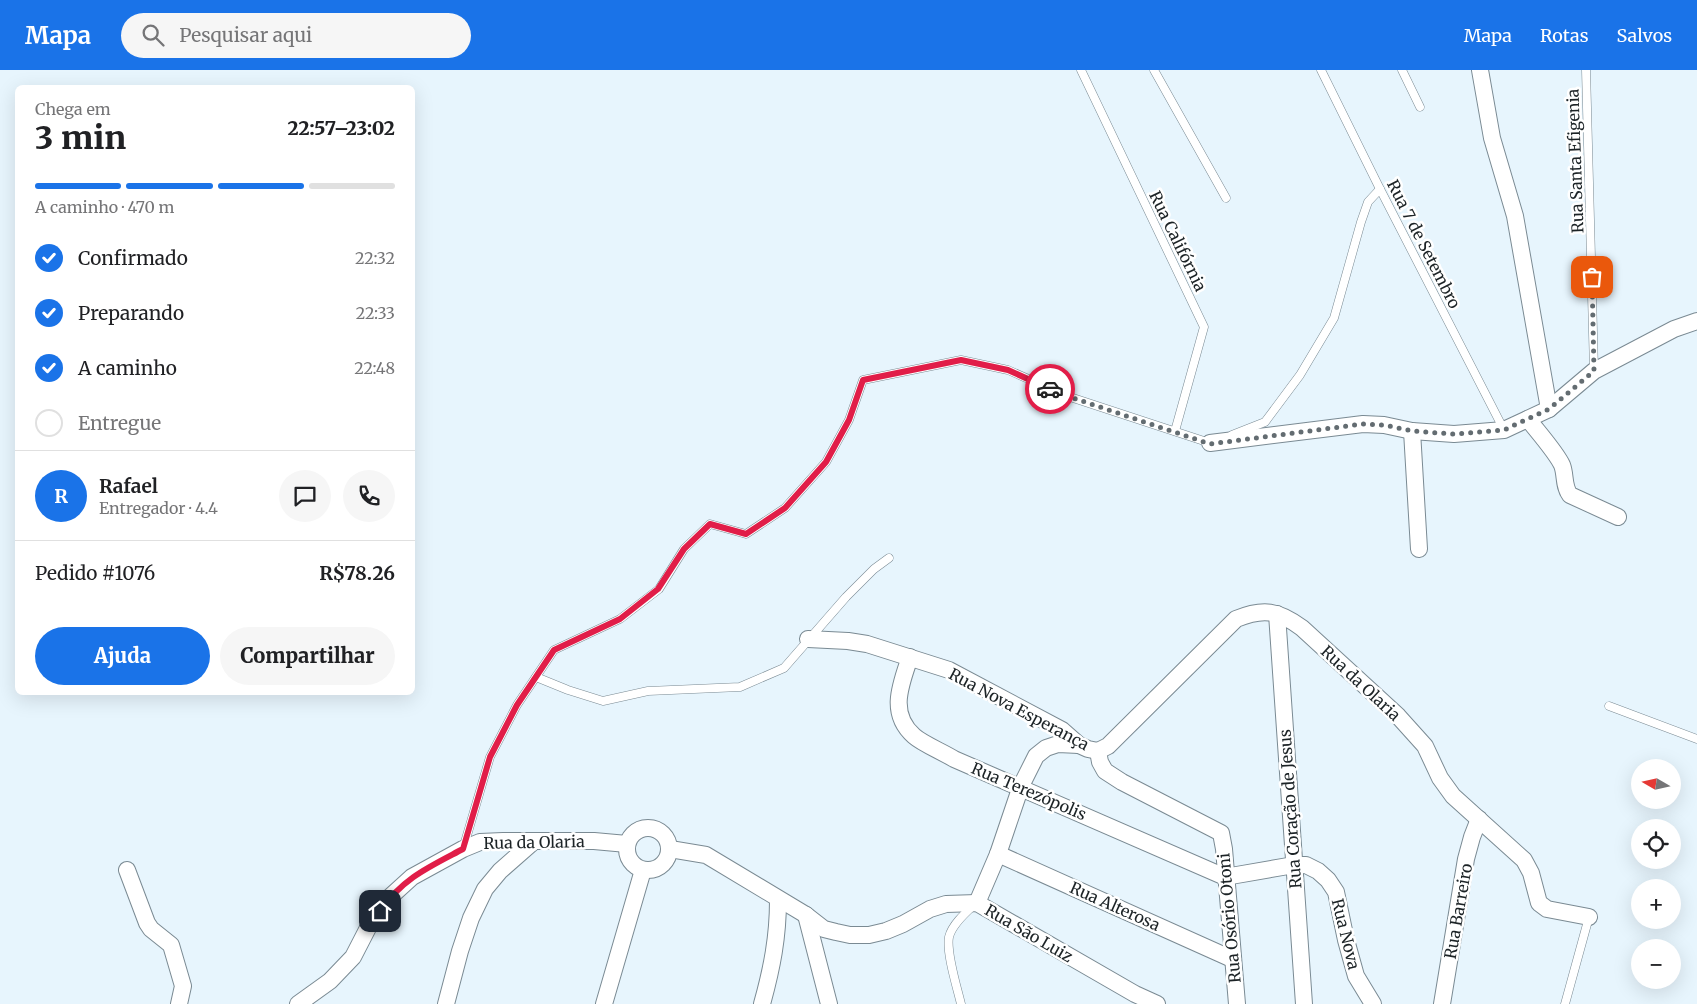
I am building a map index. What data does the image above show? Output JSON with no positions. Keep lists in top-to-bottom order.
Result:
{
  "streets": {
    "street": [
      "Rua da Olaria",
      "Rua Nova Esperança",
      "Rua Terezópolis",
      "Rua Coração de Jesus",
      "Rua Alterosa",
      "Rua Barreiro",
      "Rua Osório Otoni",
      "Rua São Luiz",
      "Rua Nova"
    ],
    "lane": ["Rua Santa Efigenia", "Rua Califórnia", "Rua 7 de Setembro"]
  },
  "crossings": [
    ["Rua da Olaria", "Rua Nova Esperança"],
    ["Rua da Olaria", "Rua Coração de Jesus"],
    ["Rua da Olaria", "Rua Barreiro"],
    ["Rua Nova Esperança", "Rua Terezópolis"],
    ["Rua Nova Esperança", "Rua Osório Otoni"],
    ["Rua Nova Esperança", "Rua São Luiz"],
    ["Rua Terezópolis", "Rua Osório Otoni"],
    ["Rua Terezópolis", "Rua São Luiz"],
    ["Rua Terezópolis", "Rua Nova"],
    ["Rua Coração de Jesus", "Rua Nova"],
    ["Rua Alterosa", "Rua Osório Otoni"],
    ["Rua Alterosa", "Rua São Luiz"],
    ["Rua Osório Otoni", "Rua Nova"]
  ],
  "north": "left",
  "page": {
    "header": "Mapa",
    "search": "Pesquisar aqui",
    "nav": ["Mapa", "Rotas", "Salvos"],
    "heading": ["3 min", "Chega em", "22:57–23:02"],
    "panel": [
      "Rafael",
      "Entregador · 4.4",
      "Pedido #1076",
      "R$78.26"
    ],
    "bar": "A caminho · 470 m",
    "list": [
      ["Confirmado", "22:32"],
      ["Preparando", "22:33"],
      ["A caminho", "22:48"],
      "Entregue"
    ],
    "round": "R",
    "buttons": ["Ajuda", "Compartilhar"],
    "map_buttons": ["+", "−"]
  }
}
